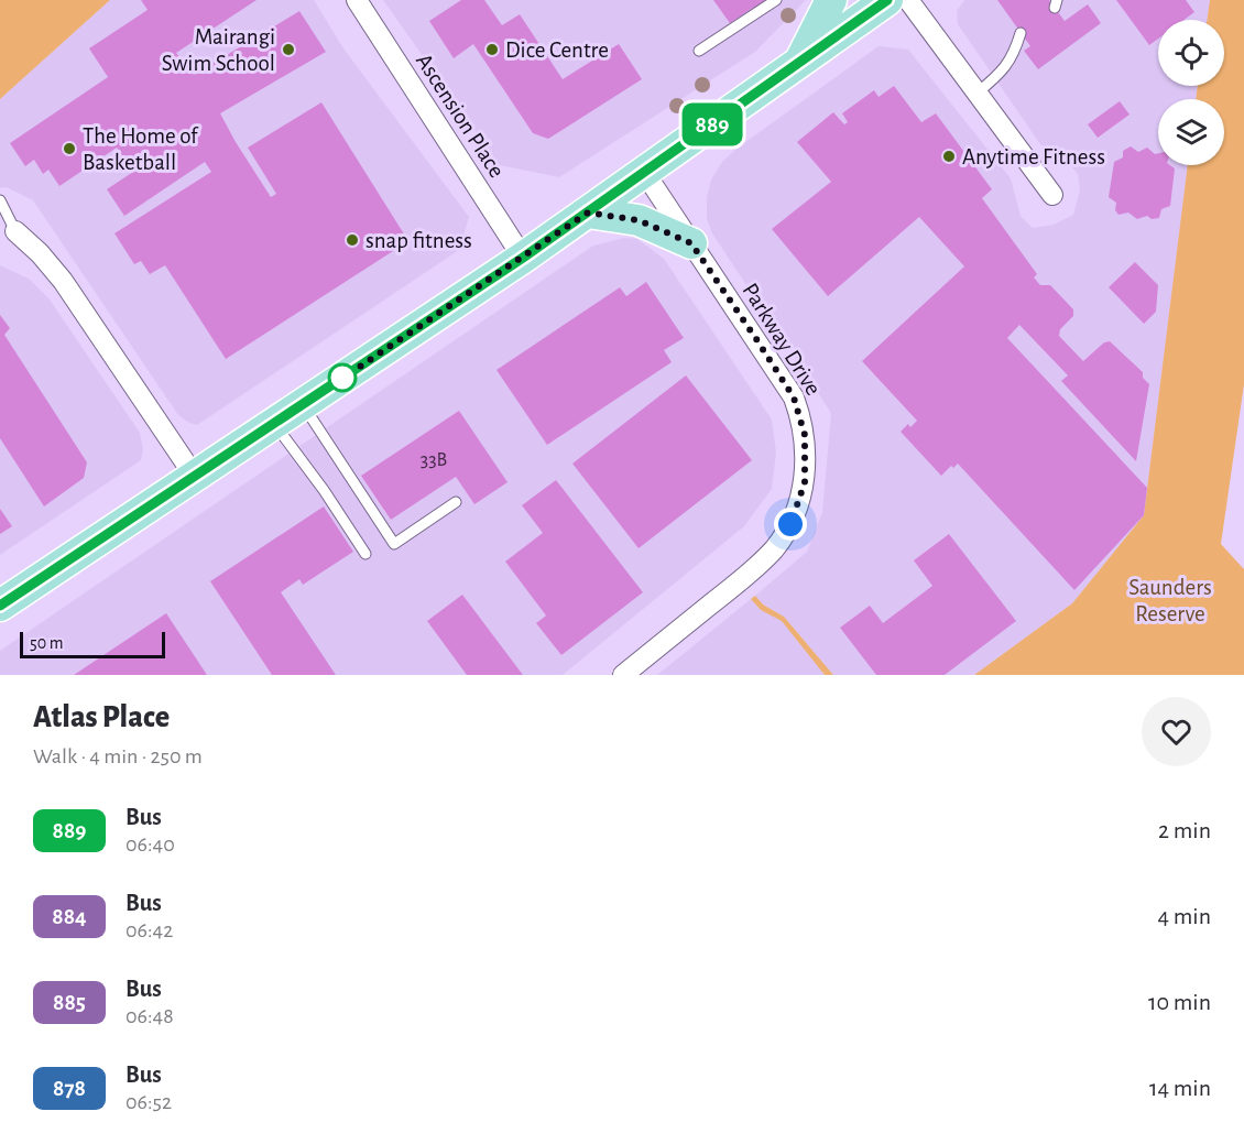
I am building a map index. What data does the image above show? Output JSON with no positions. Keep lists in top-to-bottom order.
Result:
{
  "streets": {
    "street": ["Ascension Place", "Parkway Drive"]
  },
  "parks": ["Saunders Reserve"],
  "places": [
    "Mairangi Swim School",
    "Dice Centre",
    "The Home of Basketball",
    "Anytime Fitness",
    "snap fitness"
  ],
  "lines": ["bus line 889"],
  "house_numbers": ["33B"],
  "scale_bar": "50 m",
  "page": {
    "on_map": "889",
    "scale": "50 m",
    "heading": ["Atlas Place", "Walk · 4 min · 250 m"],
    "list": [
      {
        "mark": "889",
        "name": "Bus",
        "note": "06:40",
        "value": "2 min"
      },
      {
        "mark": "884",
        "name": "Bus",
        "note": "06:42",
        "value": "4 min"
      },
      {
        "mark": "885",
        "name": "Bus",
        "note": "06:48",
        "value": "10 min"
      },
      {
        "mark": "878",
        "name": "Bus",
        "note": "06:52",
        "value": "14 min"
      }
    ]
  }
}
